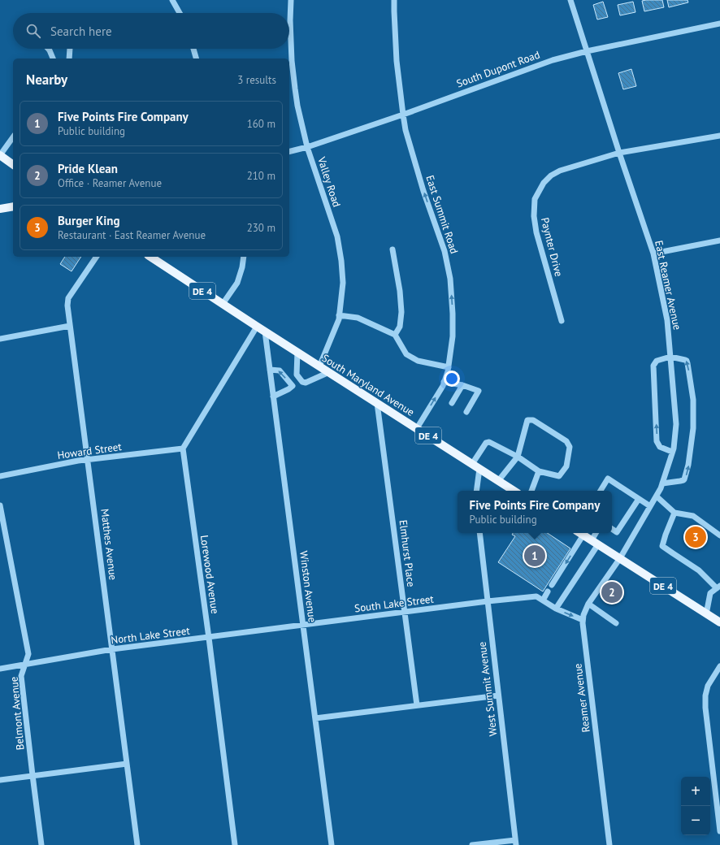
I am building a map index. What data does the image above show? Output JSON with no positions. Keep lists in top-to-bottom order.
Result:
{
  "streets": {
    "main road": ["DE 4", "South Maryland Avenue"],
    "street": [
      "South Dupont Road",
      "Valley Road",
      "East Summit Road",
      "Paynter Drive",
      "East Reamer Avenue",
      "Howard Street",
      "Matthes Avenue",
      "Elmhurst Place",
      "Lorewood Avenue",
      "Winston Avenue",
      "South Lake Street",
      "North Lake Street",
      "West Summit Avenue",
      "Reamer Avenue",
      "Belmont Avenue"
    ]
  },
  "crossings": [
    ["South Dupont Road", "Valley Road"],
    ["South Dupont Road", "East Summit Road"],
    ["South Dupont Road", "East Reamer Avenue"],
    ["Valley Road", "South Maryland Avenue"],
    ["East Summit Road", "South Maryland Avenue"],
    ["Paynter Drive", "East Reamer Avenue"],
    ["East Reamer Avenue", "DE 4"],
    ["East Reamer Avenue", "Reamer Avenue"],
    ["DE 4", "South Maryland Avenue"],
    ["DE 4", "Reamer Avenue"],
    ["South Maryland Avenue", "Elmhurst Place"],
    ["South Maryland Avenue", "Winston Avenue"],
    ["Howard Street", "Matthes Avenue"],
    ["Howard Street", "Lorewood Avenue"],
    ["Matthes Avenue", "North Lake Street"],
    ["Elmhurst Place", "South Lake Street"],
    ["Lorewood Avenue", "North Lake Street"],
    ["Winston Avenue", "South Lake Street"],
    ["Winston Avenue", "North Lake Street"],
    ["South Lake Street", "North Lake Street"],
    ["South Lake Street", "West Summit Avenue"],
    ["South Lake Street", "Reamer Avenue"],
    ["North Lake Street", "Belmont Avenue"]
  ],
  "one_way": ["East Summit Road"],
  "page": {
    "search": "Search here",
    "heading": ["Nearby", "3 results"],
    "list": [
      {
        "mark": "1",
        "name": "Five Points Fire Company",
        "note": "Public building",
        "value": "160 m"
      },
      {
        "mark": "2",
        "name": "Pride Klean",
        "note": "Office · Reamer Avenue",
        "value": "210 m"
      },
      {
        "mark": "3",
        "name": "Burger King",
        "note": "Restaurant · East Reamer Avenue",
        "value": "230 m"
      }
    ],
    "popup": ["Five Points Fire Company", "Public building"],
    "pins": ["3", "1", "2"],
    "map_buttons": ["+", "−"]
  }
}
